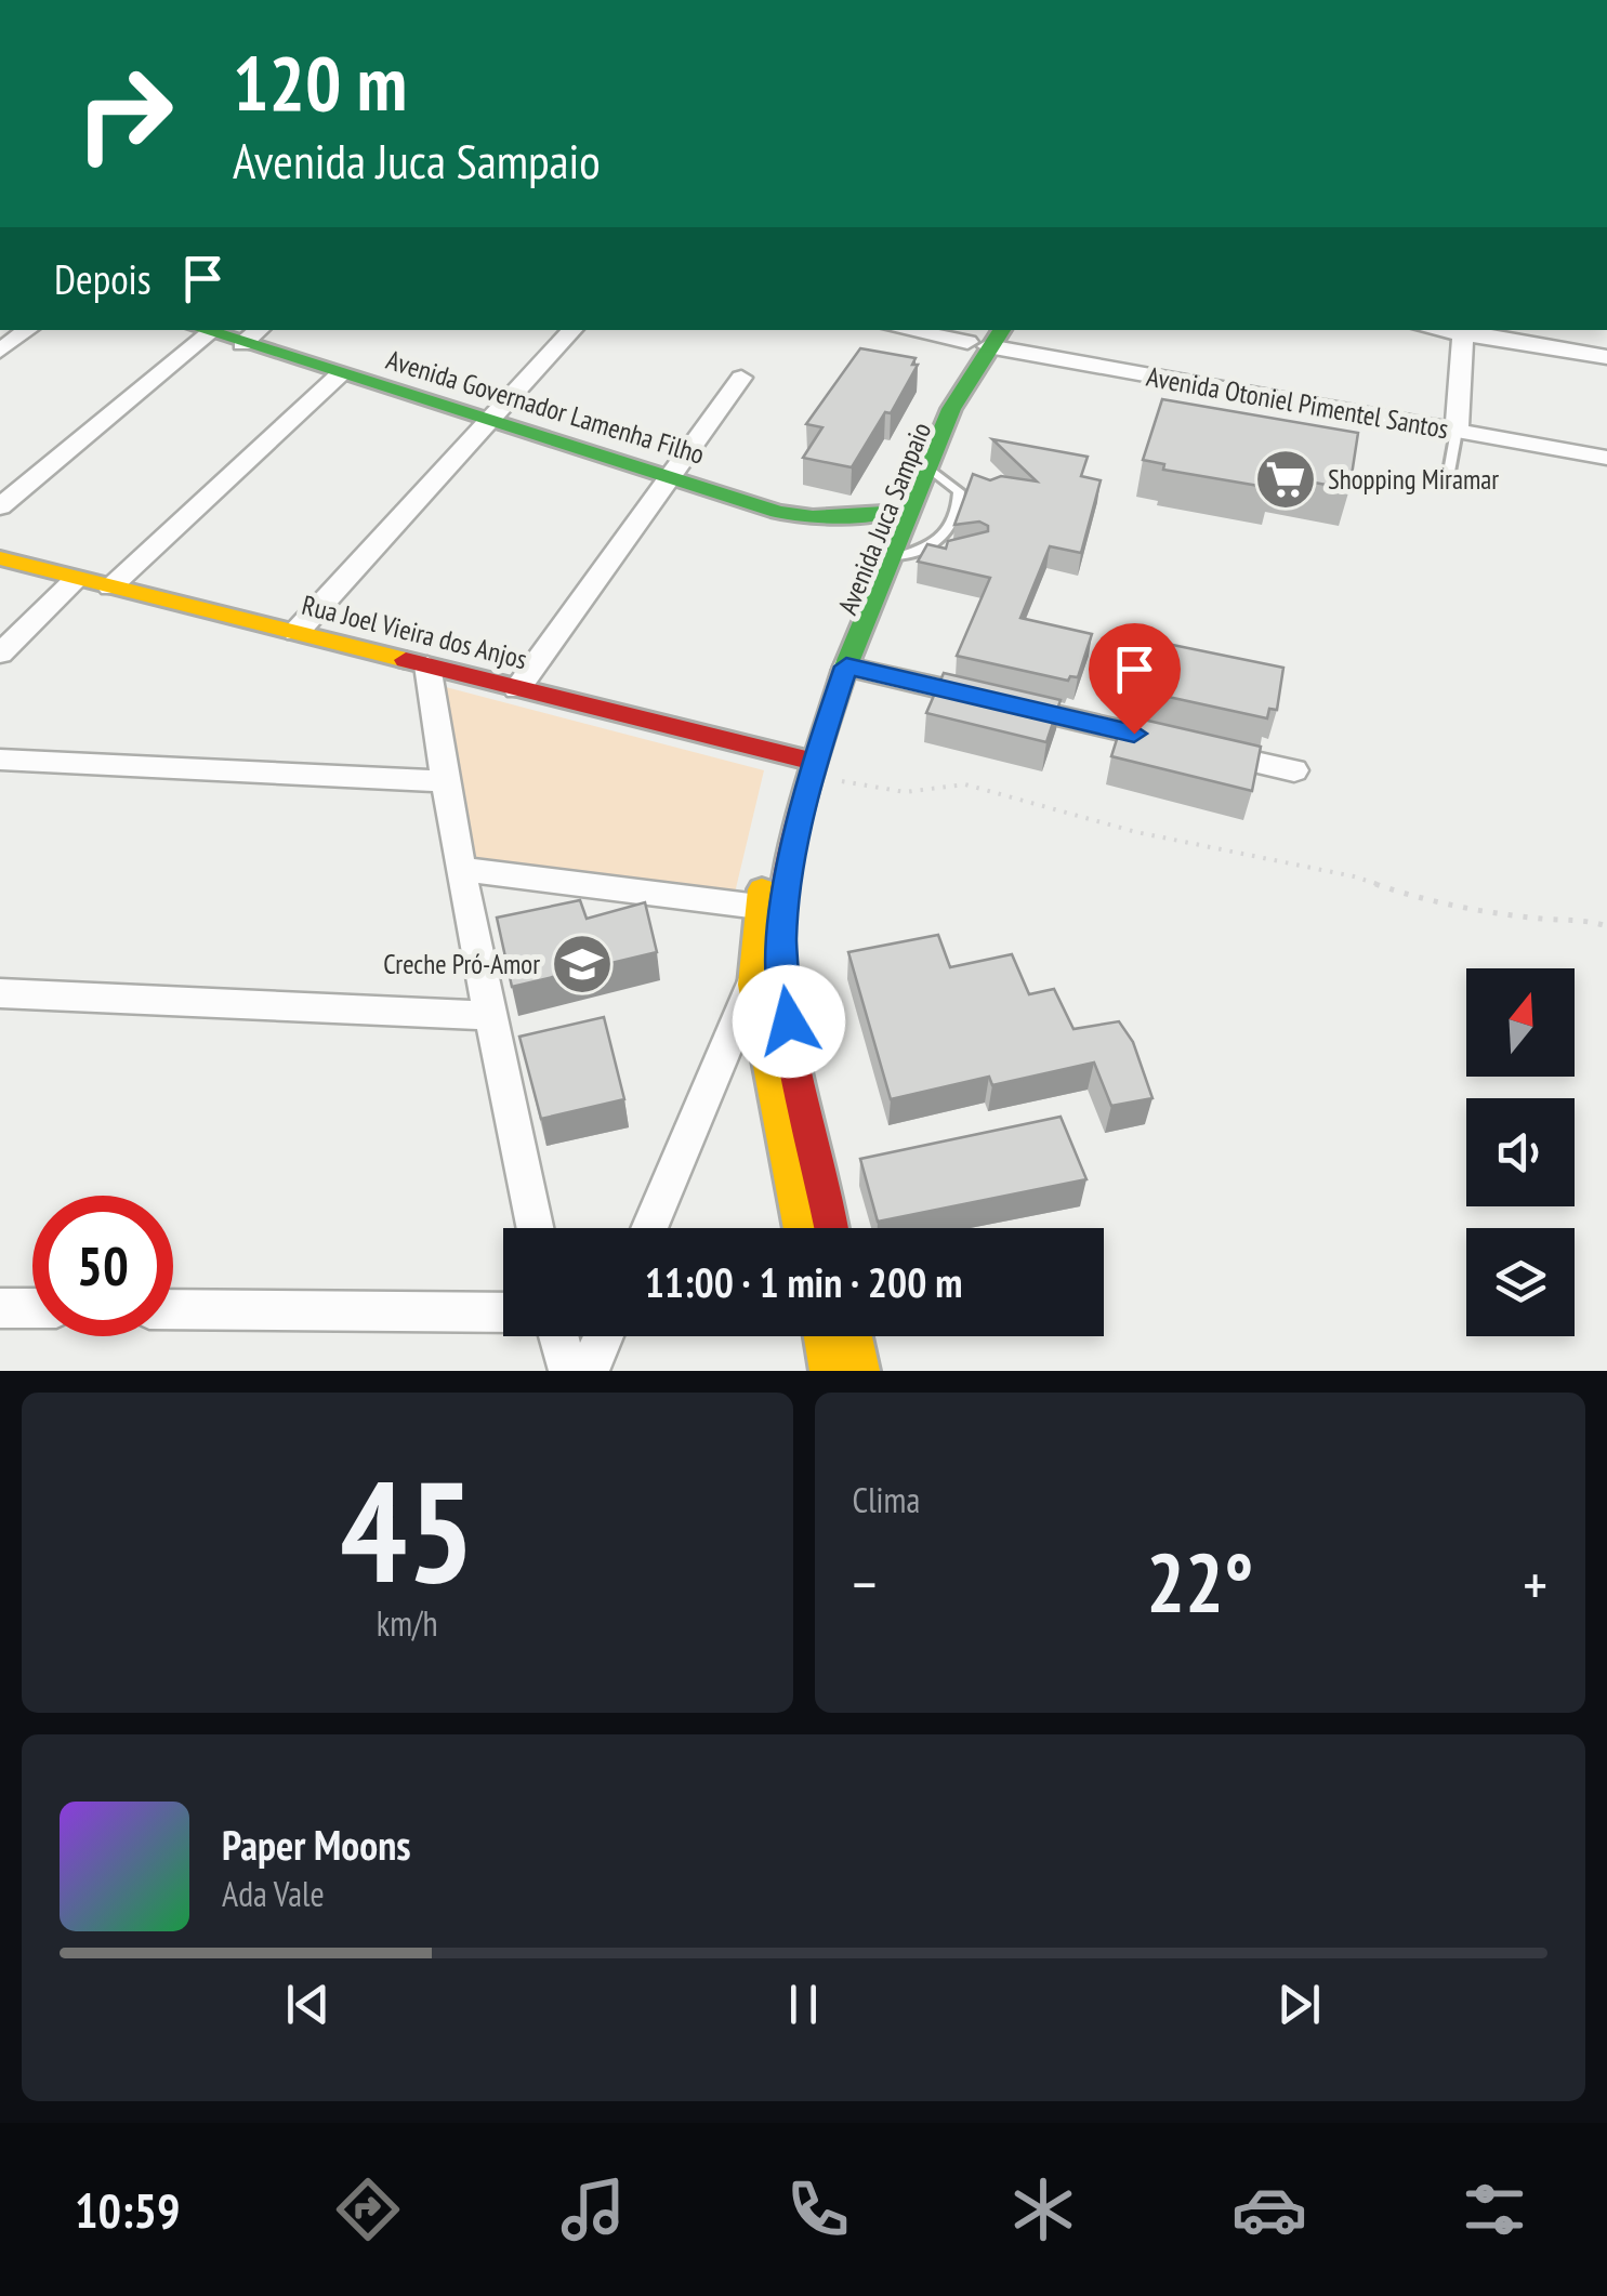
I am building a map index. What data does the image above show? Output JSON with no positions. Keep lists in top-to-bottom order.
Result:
{
  "streets": {
    "main road": ["Avenida Governador Lamenha Filho", "Avenida Juca Sampaio", "Rua Joel Vieira dos Anjos"],
    "street": ["Avenida Otoniel Pimentel Santos"]
  },
  "crossings": [
    ["Avenida Otoniel Pimentel Santos", "Avenida Juca Sampaio"],
    ["Avenida Governador Lamenha Filho", "Avenida Juca Sampaio"],
    ["Avenida Juca Sampaio", "Rua Joel Vieira dos Anjos"]
  ],
  "places": {
    "supermarket": ["Shopping Miramar"],
    "school or university": ["Creche Pró-Amor"]
  },
  "north": "top",
  "page": {
    "turn": ["120 m", "Avenida Juca Sampaio"],
    "then": "Depois",
    "limit": "50",
    "trip": "11:00 · 1 min · 200 m",
    "tile": [
      ["45", "km/h"],
      "Clima"
    ],
    "heat": ["−", "22°", "+"],
    "song": ["Paper Moons", "Ada Vale"],
    "tabs": "10:59"
  }
}
